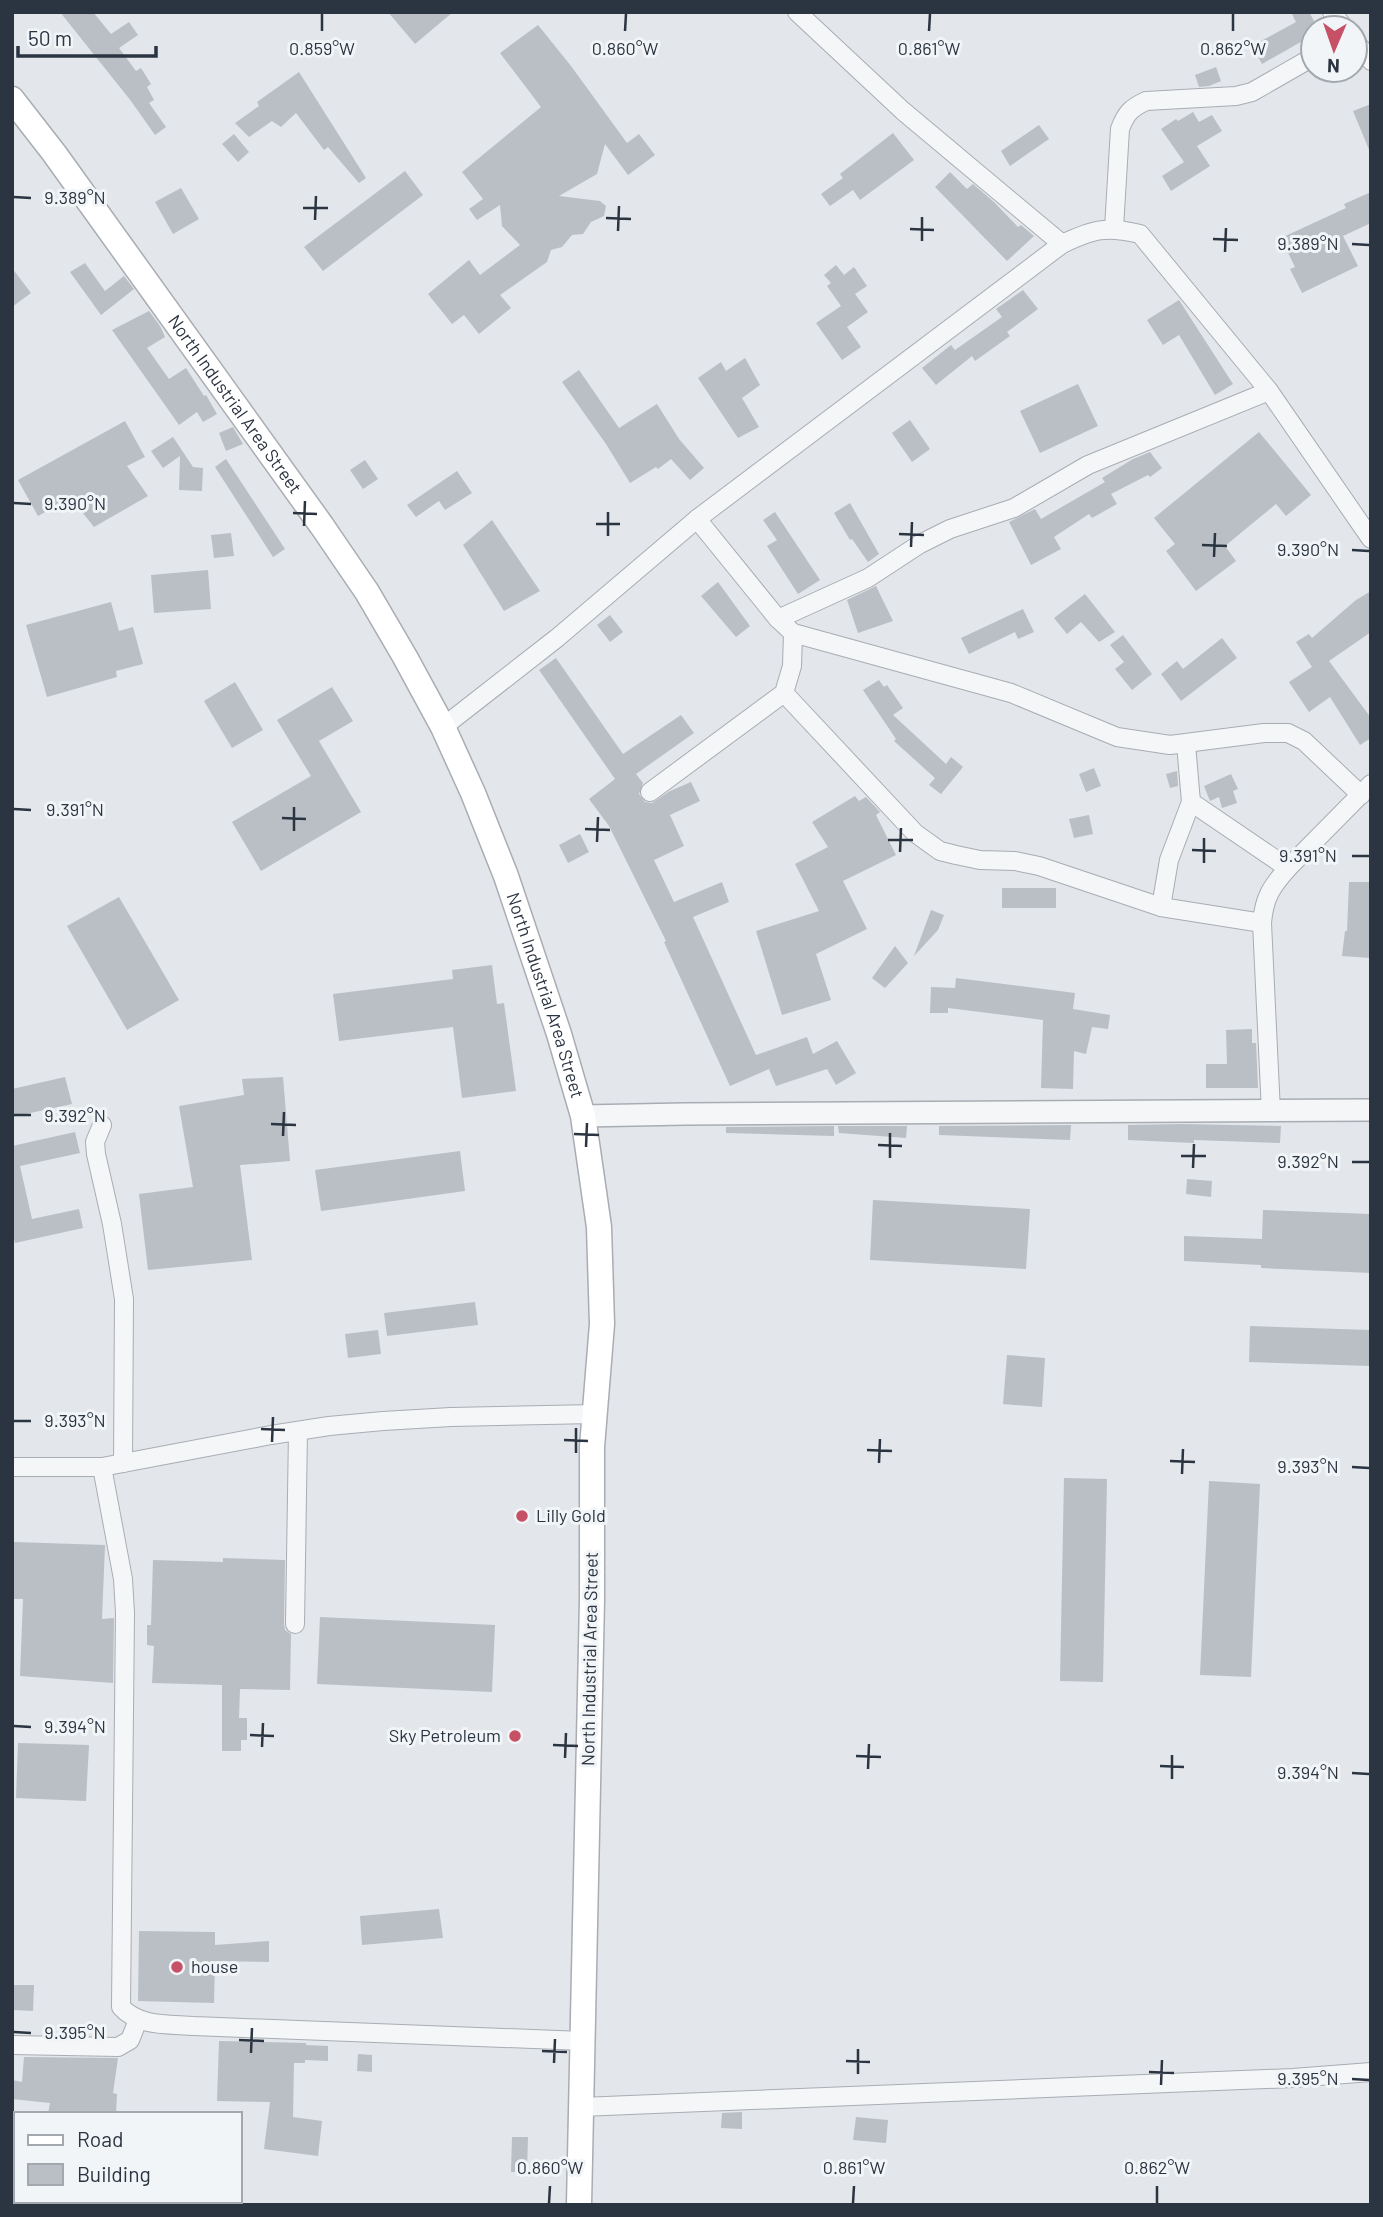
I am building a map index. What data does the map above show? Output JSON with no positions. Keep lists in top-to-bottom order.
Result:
{
  "streets": {
    "main road": ["North Industrial Area Street"]
  },
  "places": ["Lilly Gold", "Sky Petroleum", "house"],
  "legend": ["Road", "Building"],
  "scale_bar": "50 m",
  "north": "bottom",
  "coordinates": [
    "0.859°W",
    "0.860°W",
    "0.861°W",
    "0.862°W",
    "9.389°N",
    "9.390°N",
    "9.391°N",
    "9.392°N",
    "9.393°N",
    "9.394°N",
    "9.395°N"
  ]
}
